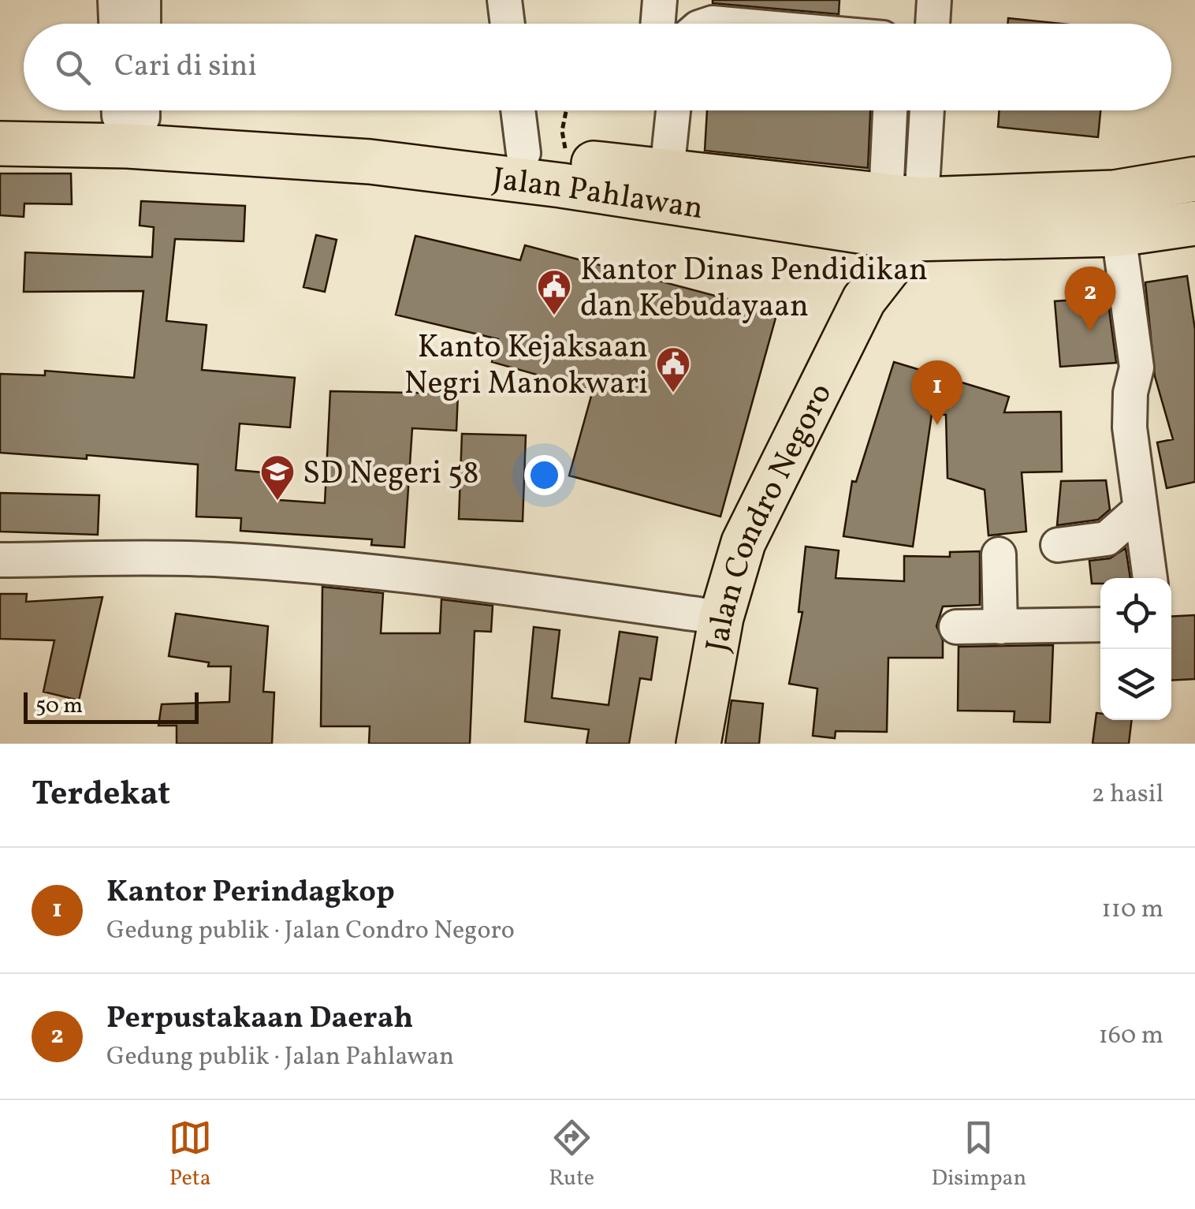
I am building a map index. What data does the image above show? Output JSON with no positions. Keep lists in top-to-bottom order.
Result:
{
  "streets": {
    "main road": ["Jalan Pahlawan", "Jalan Condro Negoro"]
  },
  "crossings": [
    ["Jalan Pahlawan", "Jalan Condro Negoro"]
  ],
  "places": {
    "public building": ["Kantor Dinas Pendidikan dan Kebudayaan", "Kanto Kejaksaan Negri Manokwari"],
    "school or university": ["SD Negeri 58"]
  },
  "scale_bar": "50 m",
  "page": {
    "search": "Cari di sini",
    "pins": ["2", "1"],
    "scale": "50 m",
    "heading": ["Terdekat", "2 hasil"],
    "list": [
      {
        "mark": "1",
        "name": "Kantor Perindagkop",
        "note": "Gedung publik · Jalan Condro Negoro",
        "value": "110 m"
      },
      {
        "mark": "2",
        "name": "Perpustakaan Daerah",
        "note": "Gedung publik · Jalan Pahlawan",
        "value": "160 m"
      }
    ],
    "nav": ["Peta", "Rute", "Disimpan"]
  }
}
